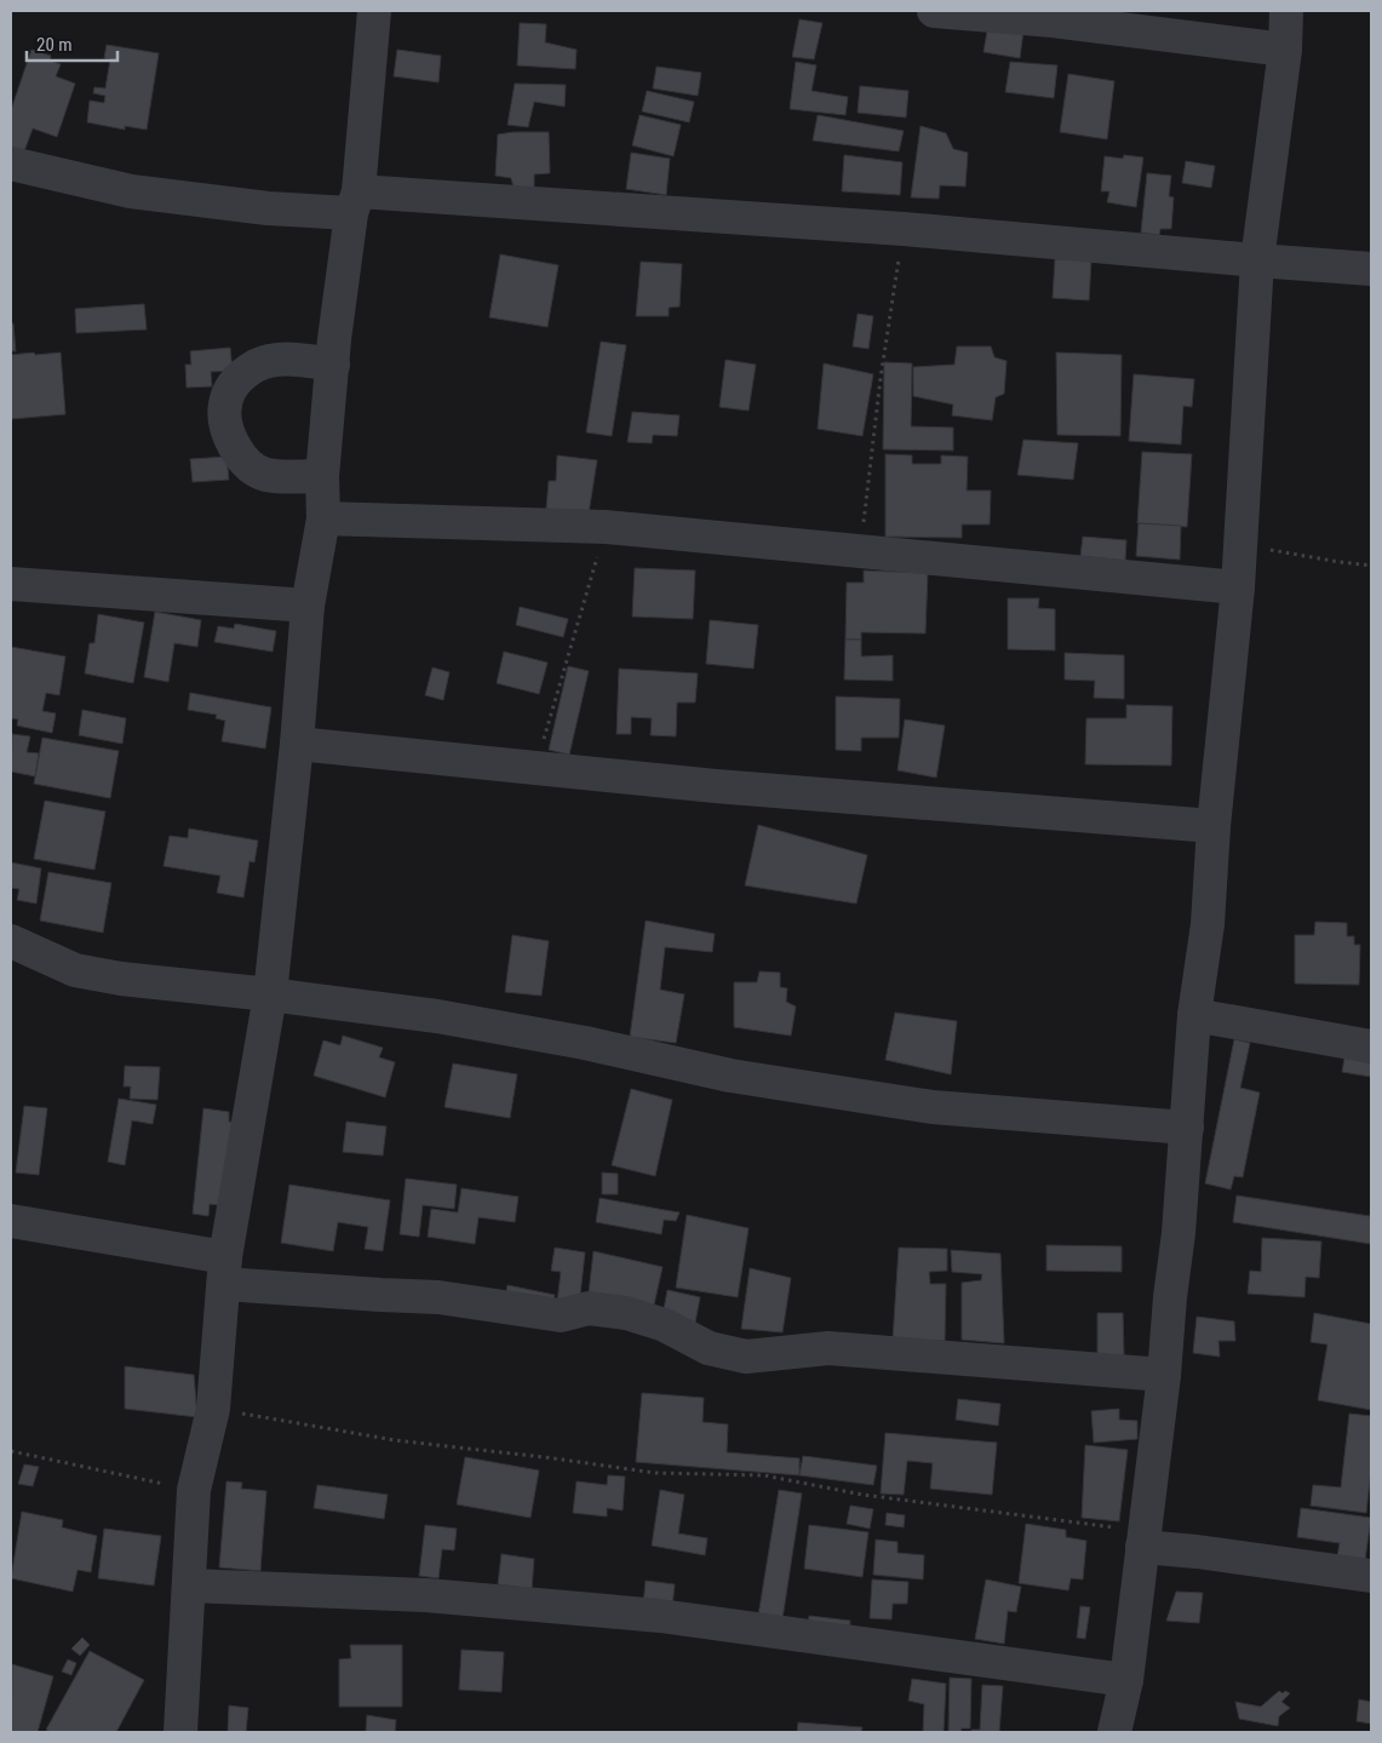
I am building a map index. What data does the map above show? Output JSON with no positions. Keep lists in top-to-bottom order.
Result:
{
  "scale_bar": "20 m"
}
